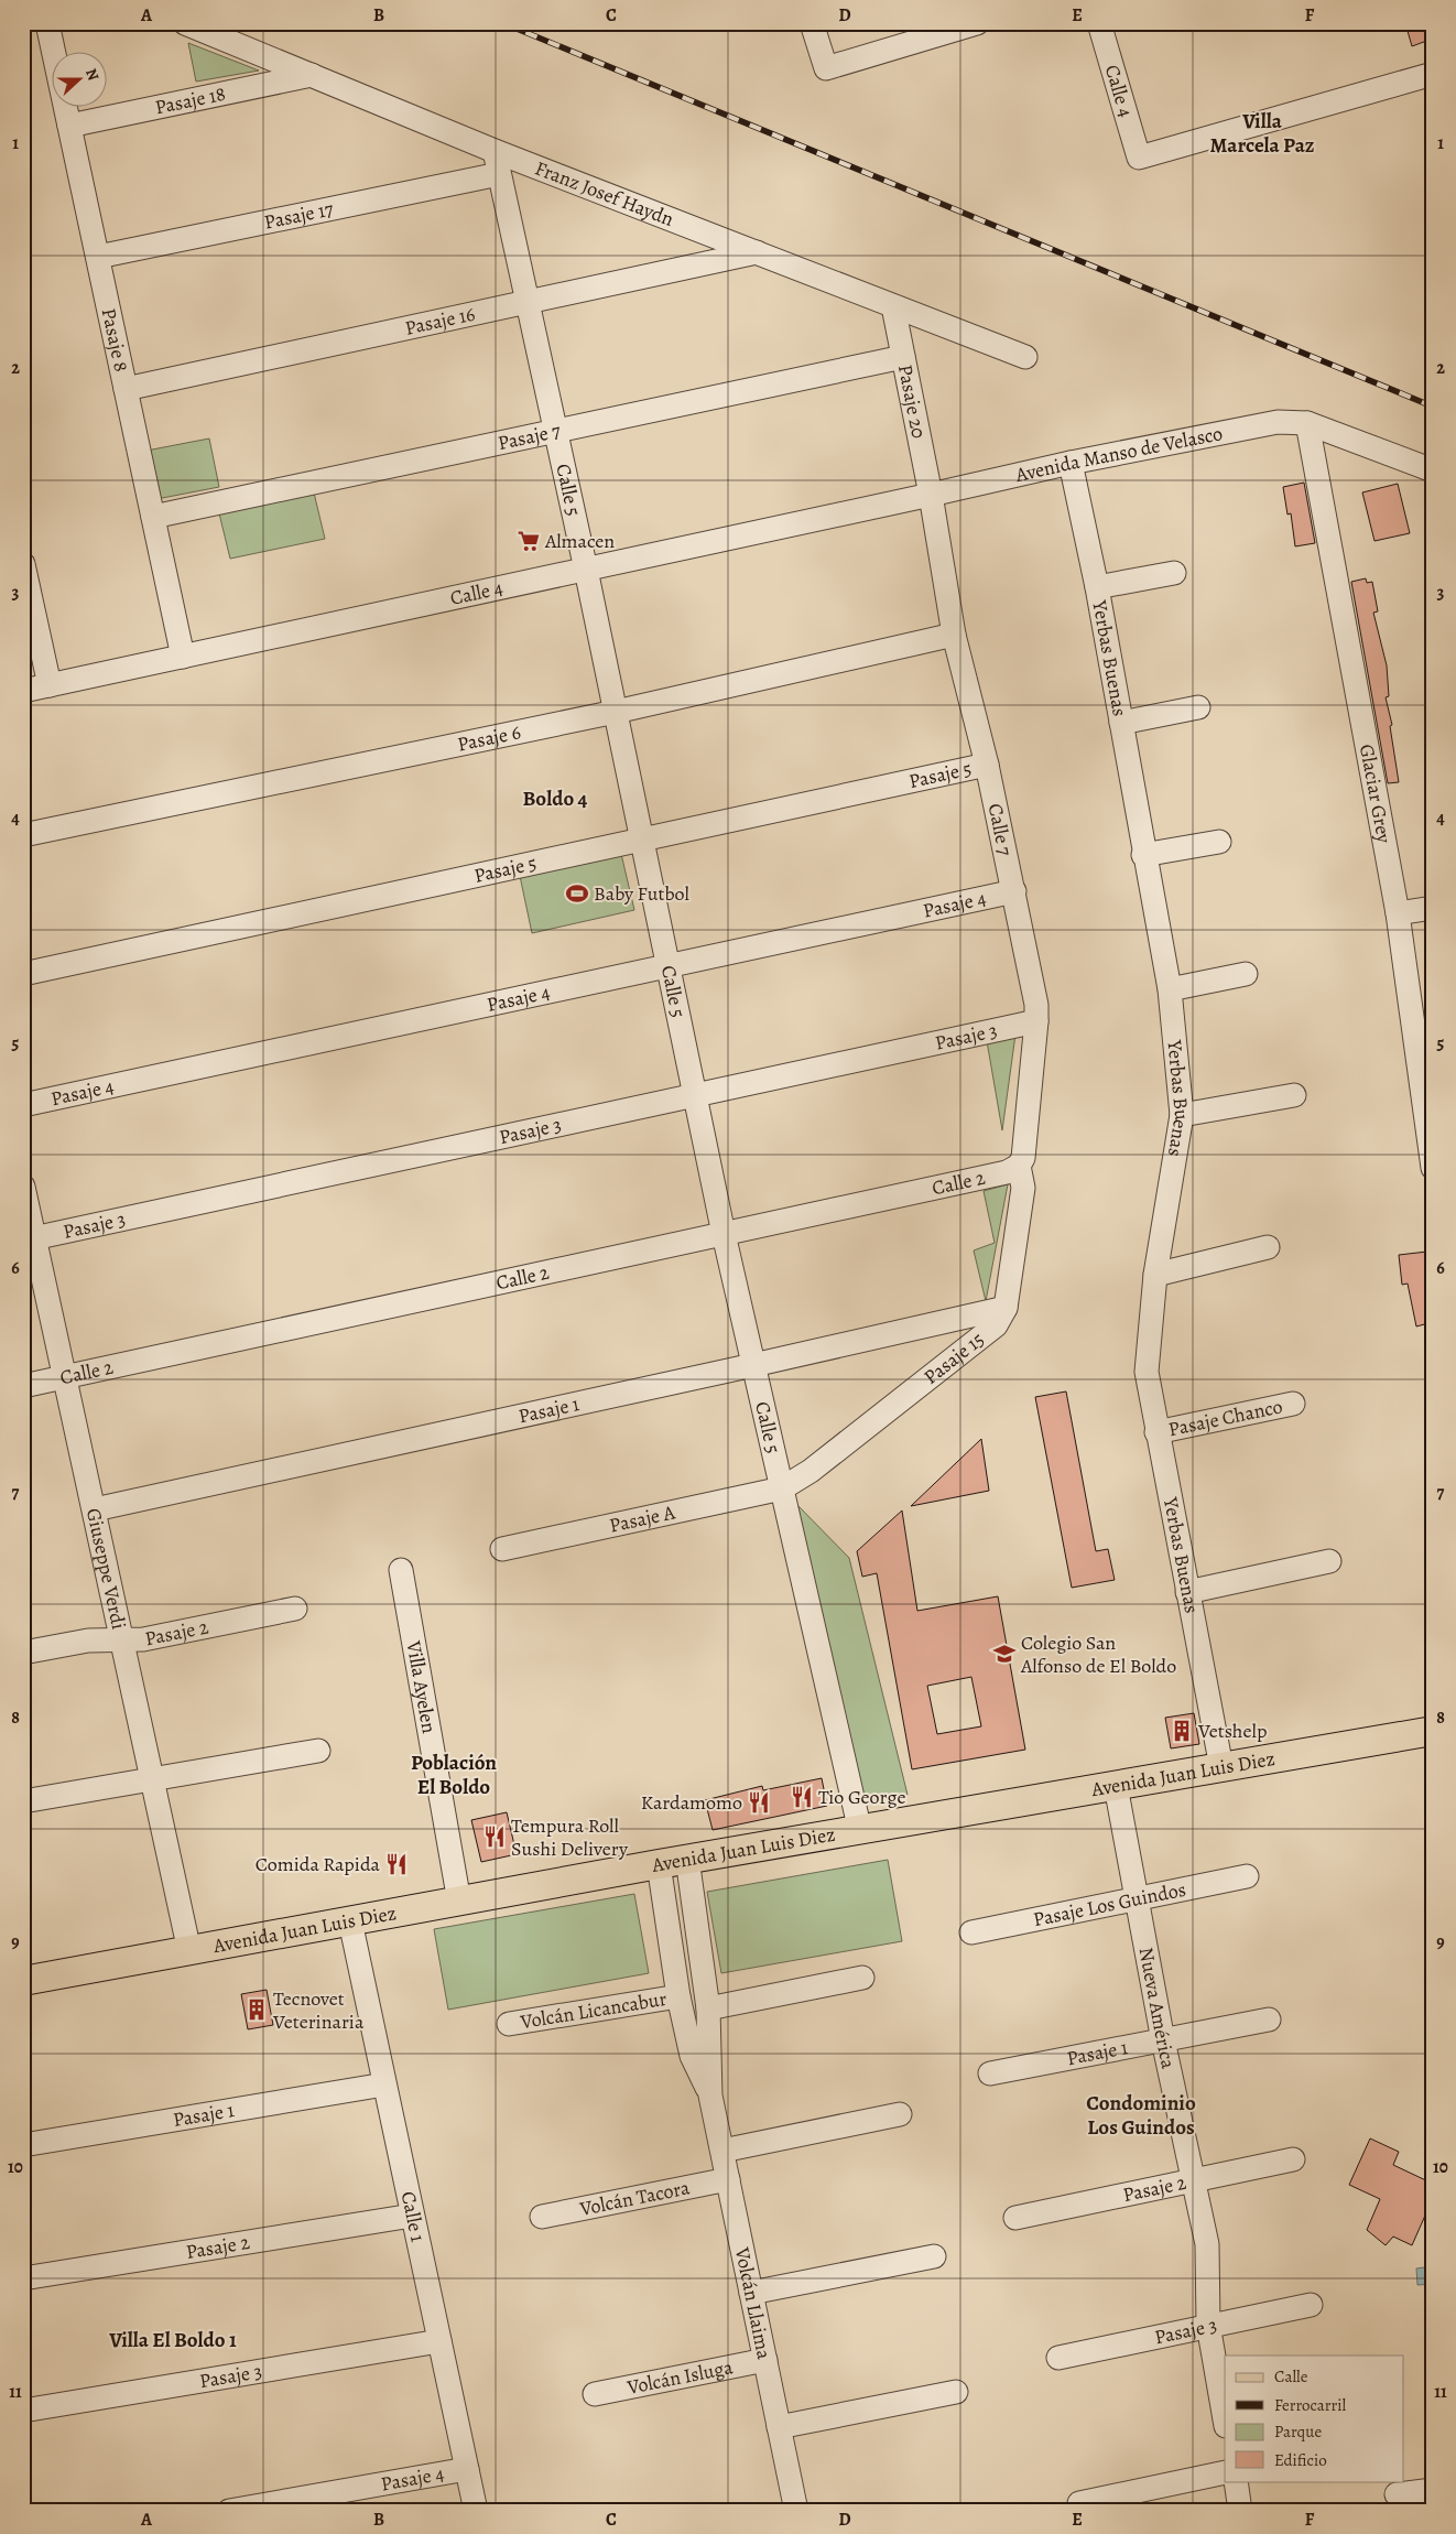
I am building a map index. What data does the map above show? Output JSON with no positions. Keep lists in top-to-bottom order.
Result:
{
  "streets": {
    "main road": ["Avenida Juan Luis Diez"],
    "street": [
      "Calle 4",
      "Pasaje 18",
      "Franz Josef Haydn",
      "Pasaje 17",
      "Pasaje 16",
      "Pasaje 8",
      "Pasaje 20",
      "Pasaje 7",
      "Avenida Manso de Velasco",
      "Calle 5",
      "Yerbas Buenas",
      "Pasaje 6",
      "Pasaje 5",
      "Glaciar Grey",
      "Calle 7",
      "Pasaje 4",
      "Pasaje 3",
      "Calle 2",
      "Pasaje 15",
      "Pasaje 1",
      "Pasaje Chanco",
      "Pasaje A",
      "Giuseppe Verdi",
      "Pasaje 2",
      "Villa Ayelen",
      "Pasaje Los Guindos",
      "Nueva América",
      "Volcán Licancabur",
      "Volcán Tacora",
      "Calle 1",
      "Volcán Llaima",
      "Volcán Isluga"
    ]
  },
  "crossings": [
    ["Calle 4", "Pasaje 8"],
    ["Calle 4", "Pasaje 20"],
    ["Calle 4", "Avenida Manso de Velasco"],
    ["Calle 4", "Calle 5"],
    ["Calle 4", "Calle 7"],
    ["Pasaje 18", "Franz Josef Haydn"],
    ["Pasaje 18", "Pasaje 8"],
    ["Franz Josef Haydn", "Pasaje 16"],
    ["Franz Josef Haydn", "Pasaje 20"],
    ["Franz Josef Haydn", "Calle 5"],
    ["Pasaje 17", "Pasaje 8"],
    ["Pasaje 17", "Calle 5"],
    ["Pasaje 16", "Pasaje 8"],
    ["Pasaje 16", "Calle 5"],
    ["Pasaje 8", "Pasaje 7"],
    ["Pasaje 20", "Pasaje 7"],
    ["Pasaje 20", "Avenida Manso de Velasco"],
    ["Pasaje 20", "Calle 7"],
    ["Pasaje 7", "Calle 5"],
    ["Avenida Manso de Velasco", "Yerbas Buenas"],
    ["Avenida Manso de Velasco", "Glaciar Grey"],
    ["Avenida Manso de Velasco", "Calle 7"],
    ["Calle 5", "Pasaje 6"],
    ["Calle 5", "Pasaje 5"],
    ["Calle 5", "Pasaje 4"],
    ["Calle 5", "Pasaje 3"],
    ["Calle 5", "Calle 2"],
    ["Calle 5", "Pasaje 15"],
    ["Calle 5", "Pasaje 1"],
    ["Calle 5", "Pasaje A"],
    ["Calle 5", "Avenida Juan Luis Diez"],
    ["Yerbas Buenas", "Pasaje Chanco"],
    ["Yerbas Buenas", "Avenida Juan Luis Diez"],
    ["Pasaje 6", "Calle 7"],
    ["Pasaje 5", "Calle 7"],
    ["Calle 7", "Pasaje 4"],
    ["Calle 7", "Pasaje 3"],
    ["Calle 7", "Calle 2"],
    ["Calle 7", "Pasaje 15"],
    ["Pasaje 4", "Calle 1"],
    ["Pasaje 3", "Giuseppe Verdi"],
    ["Pasaje 3", "Nueva América"],
    ["Pasaje 3", "Calle 1"],
    ["Calle 2", "Pasaje 15"],
    ["Calle 2", "Giuseppe Verdi"],
    ["Pasaje 15", "Pasaje 1"],
    ["Pasaje 15", "Pasaje A"],
    ["Pasaje 1", "Giuseppe Verdi"],
    ["Pasaje 1", "Nueva América"],
    ["Pasaje 1", "Calle 1"],
    ["Giuseppe Verdi", "Pasaje 2"],
    ["Giuseppe Verdi", "Avenida Juan Luis Diez"],
    ["Pasaje 2", "Nueva América"],
    ["Pasaje 2", "Calle 1"],
    ["Villa Ayelen", "Avenida Juan Luis Diez"],
    ["Avenida Juan Luis Diez", "Nueva América"],
    ["Avenida Juan Luis Diez", "Calle 1"],
    ["Avenida Juan Luis Diez", "Volcán Llaima"],
    ["Pasaje Los Guindos", "Nueva América"],
    ["Volcán Licancabur", "Volcán Llaima"],
    ["Volcán Tacora", "Volcán Llaima"],
    ["Volcán Llaima", "Volcán Isluga"]
  ],
  "districts": [
    "Villa Marcela Paz",
    "Boldo 4",
    "Población El Boldo",
    "Condominio Los Guindos",
    "Villa El Boldo 1"
  ],
  "places": {
    "supermarket": ["Almacen"],
    "sports": ["Baby Futbol"],
    "school or university": ["Colegio San Alfonso de El Boldo"],
    "building": ["Vetshelp", "Tecnovet Veterinaria"],
    "restaurant": [
      "Tio George",
      "Kardamomo",
      "Tempura Roll Sushi Delivery",
      "Comida Rapida"
    ]
  },
  "legend": [
    "Calle",
    "Ferrocarril",
    "Parque",
    "Edificio"
  ],
  "north": "right",
  "grid": {
    "columns": [
      "A",
      "B",
      "C",
      "D",
      "E",
      "F"
    ],
    "rows": [
      "1",
      "2",
      "3",
      "4",
      "5",
      "6",
      "7",
      "8",
      "9",
      "10",
      "11"
    ]
  }
}
